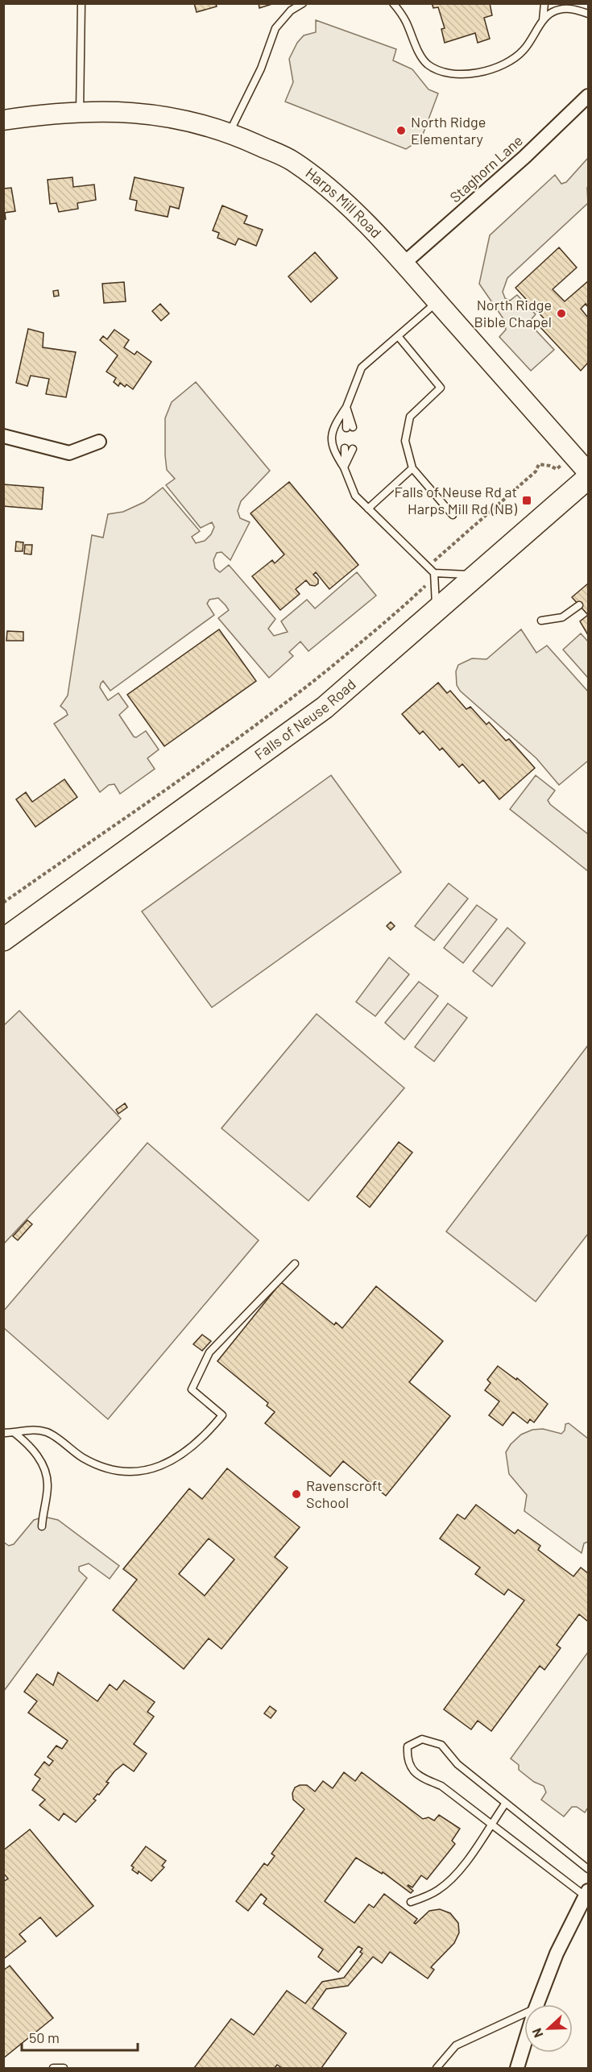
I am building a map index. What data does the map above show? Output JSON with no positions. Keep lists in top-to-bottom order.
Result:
{
  "streets": {
    "main road": ["Falls of Neuse Road"],
    "street": ["Staghorn Lane", "Harps Mill Road"]
  },
  "crossings": [
    ["Staghorn Lane", "Harps Mill Road"]
  ],
  "places": {
    "other": ["North Ridge Elementary", "North Ridge Bible Chapel", "Ravenscroft School"],
    "transit": ["Falls of Neuse Rd at Harps Mill Rd (NB)"]
  },
  "scale_bar": "50 m",
  "north": "left"
}
